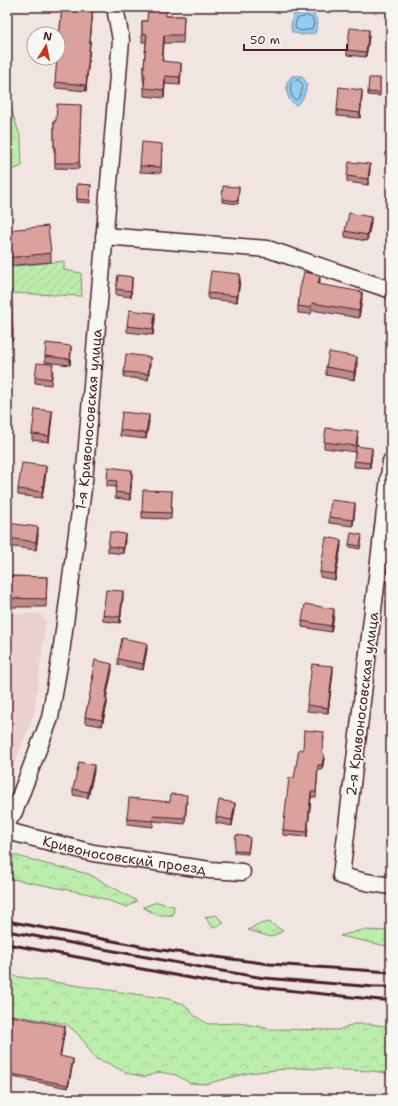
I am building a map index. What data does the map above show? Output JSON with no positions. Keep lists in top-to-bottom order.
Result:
{
  "streets": {
    "street": ["1-я Кривоносовская улица", "2-я Кривоносовская улица", "Кривоносовский проезд"]
  },
  "scale_bar": "50 m",
  "north": "top"
}
